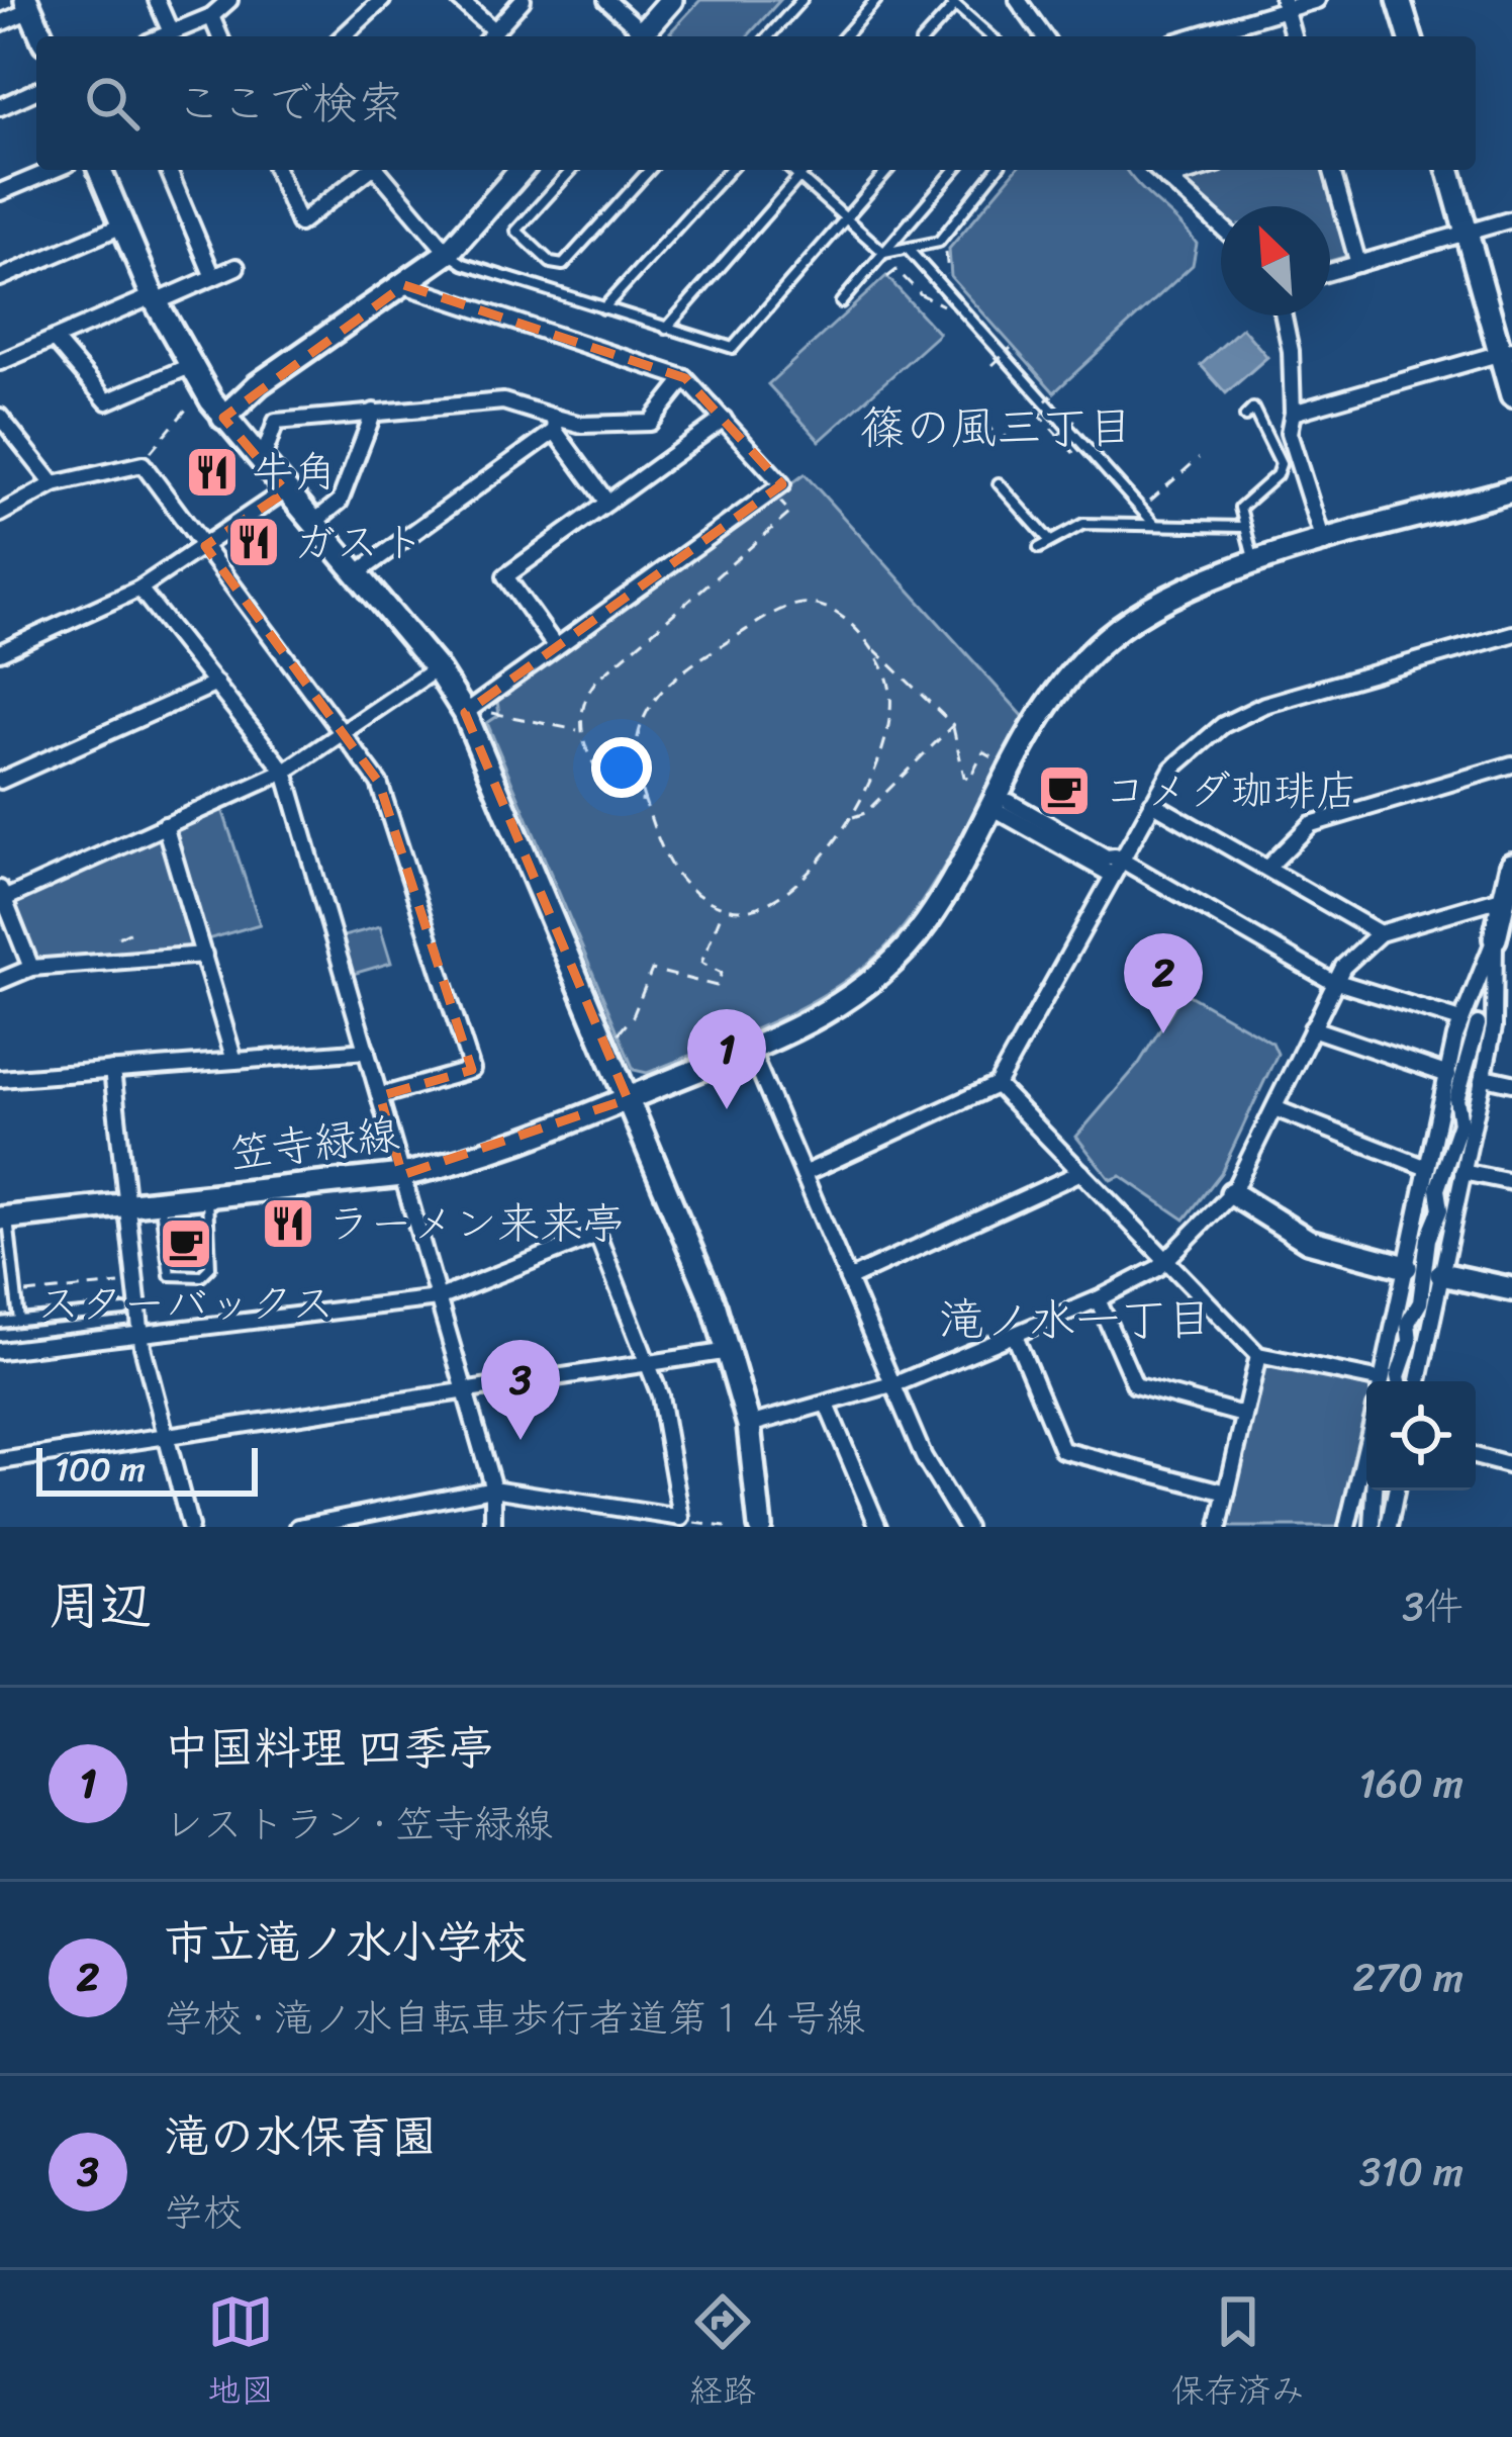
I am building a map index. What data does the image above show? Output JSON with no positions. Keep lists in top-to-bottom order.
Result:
{
  "streets": {
    "street": ["笠寺緑線"]
  },
  "districts": ["篠の風三丁目", "滝ノ水一丁目"],
  "places": {
    "restaurant": ["牛角", "ガスト", "ラーメン来来亭"],
    "cafe": ["コメダ珈琲店", "スターバックス"]
  },
  "scale_bar": "100 m",
  "north": "top left",
  "page": {
    "search": "ここで検索",
    "pins": ["2", "1", "3"],
    "scale": "100 m",
    "heading": ["周辺", "3件"],
    "list": [
      {
        "mark": "1",
        "name": "中国料理 四季亭",
        "note": "レストラン · 笠寺緑線",
        "value": "160 m"
      },
      {
        "mark": "2",
        "name": "市立滝ノ水小学校",
        "note": "学校 · 滝ノ水自転車歩行者道第１４号線",
        "value": "270 m"
      },
      {
        "mark": "3",
        "name": "滝の水保育園",
        "note": "学校",
        "value": "310 m"
      }
    ],
    "nav": ["地図", "経路", "保存済み"]
  }
}
